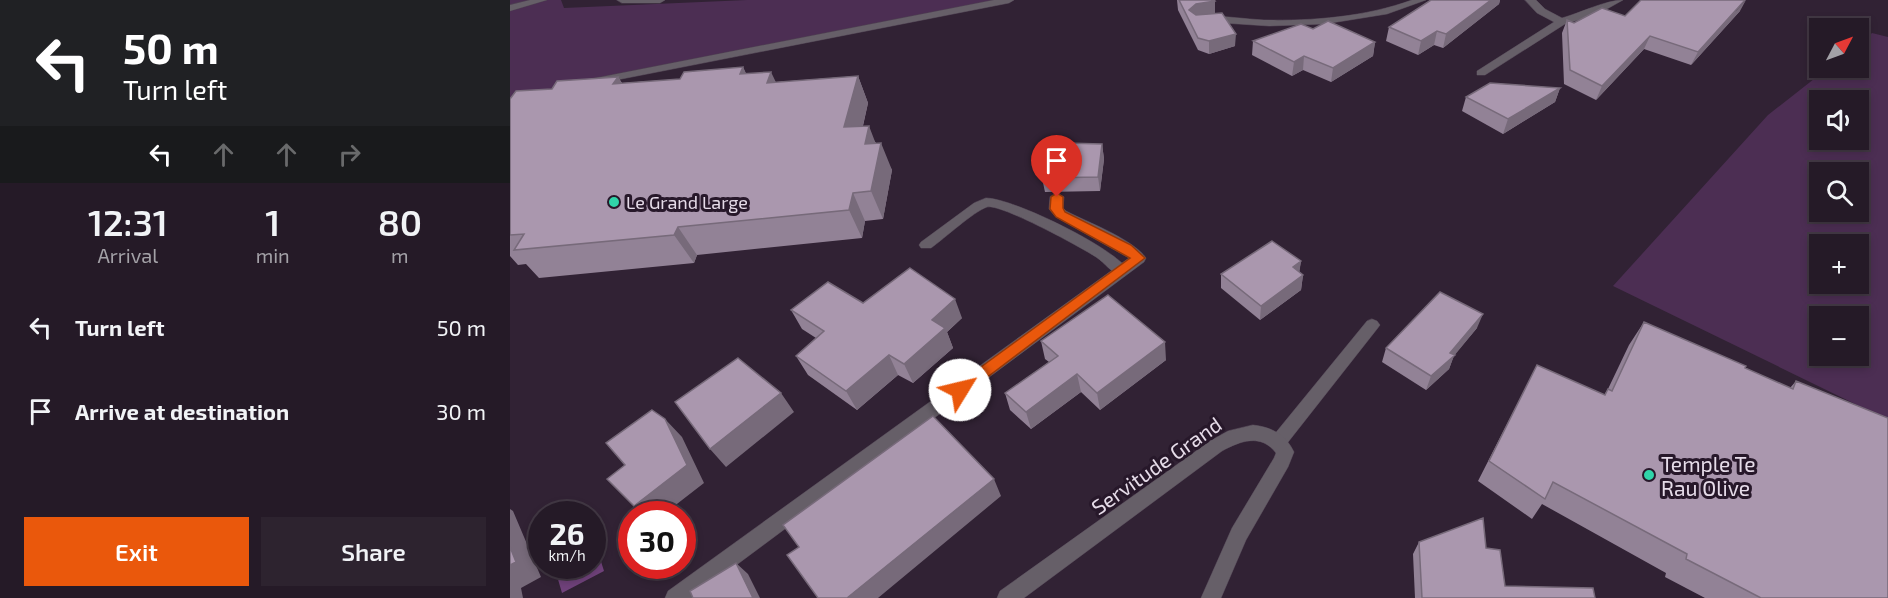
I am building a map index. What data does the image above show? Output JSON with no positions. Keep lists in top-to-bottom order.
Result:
{
  "streets": {
    "street": ["Servitude Grand"]
  },
  "places": ["Le Grand Large", "Temple Te Rau Olive"],
  "north": "top right",
  "page": {
    "turn": ["50 m", "Turn left"],
    "map_buttons": ["+", "−"],
    "eta": [
      "12:31",
      "Arrival",
      "1",
      "min",
      "80",
      "m"
    ],
    "list": [
      {
        "name": "Turn left",
        "value": "50 m"
      },
      {
        "name": "Arrive at destination",
        "value": "30 m"
      }
    ],
    "speed": "26 km/h",
    "limit": "30",
    "buttons": ["Exit", "Share"]
  }
}
